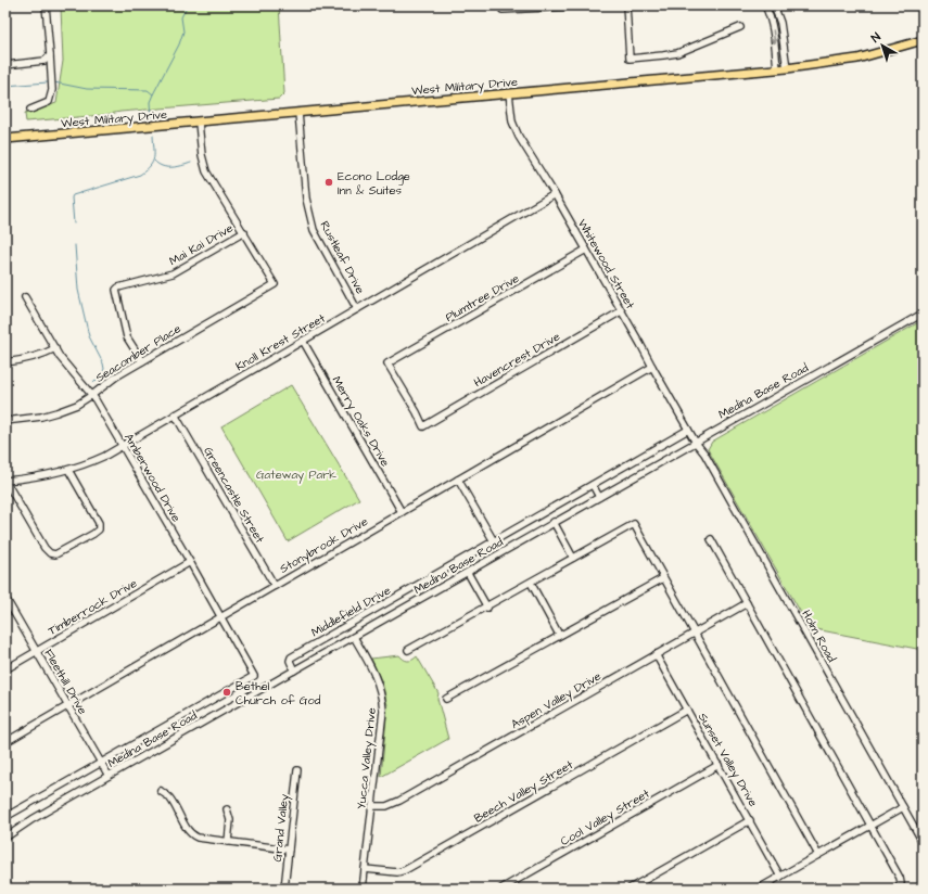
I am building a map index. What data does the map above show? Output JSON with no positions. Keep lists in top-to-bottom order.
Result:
{
  "streets": {
    "main road": ["West Military Drive"],
    "street": [
      "Mai Kai Drive",
      "Rustleaf Drive",
      "Whitewood Street",
      "Plumtree Drive",
      "Knoll Krest Street",
      "Seacomber Place",
      "Havencrest Drive",
      "Medina Base Road",
      "Merry Oaks Drive",
      "Amberwood Drive",
      "Greencastle Street",
      "Stonybrook Drive",
      "Timberrock Drive",
      "Middlefield Drive",
      "Holm Road",
      "Fleethill Drive",
      "Aspen Valley Drive",
      "Yucca Valley Drive",
      "Sunset Valley Drive",
      "Beech Valley Street",
      "Cool Valley Street",
      "Grand Valley"
    ]
  },
  "crossings": [
    ["West Military Drive", "Rustleaf Drive"],
    ["West Military Drive", "Whitewood Street"],
    ["Mai Kai Drive", "Seacomber Place"],
    ["Rustleaf Drive", "Knoll Krest Street"],
    ["Whitewood Street", "Plumtree Drive"],
    ["Whitewood Street", "Knoll Krest Street"],
    ["Whitewood Street", "Havencrest Drive"],
    ["Whitewood Street", "Medina Base Road"],
    ["Whitewood Street", "Stonybrook Drive"],
    ["Whitewood Street", "Middlefield Drive"],
    ["Whitewood Street", "Holm Road"],
    ["Plumtree Drive", "Havencrest Drive"],
    ["Knoll Krest Street", "Merry Oaks Drive"],
    ["Knoll Krest Street", "Amberwood Drive"],
    ["Knoll Krest Street", "Greencastle Street"],
    ["Seacomber Place", "Amberwood Drive"],
    ["Medina Base Road", "Middlefield Drive"],
    ["Medina Base Road", "Holm Road"],
    ["Medina Base Road", "Fleethill Drive"],
    ["Medina Base Road", "Yucca Valley Drive"],
    ["Merry Oaks Drive", "Stonybrook Drive"],
    ["Amberwood Drive", "Stonybrook Drive"],
    ["Amberwood Drive", "Timberrock Drive"],
    ["Amberwood Drive", "Fleethill Drive"],
    ["Greencastle Street", "Stonybrook Drive"],
    ["Stonybrook Drive", "Fleethill Drive"],
    ["Timberrock Drive", "Fleethill Drive"],
    ["Aspen Valley Drive", "Yucca Valley Drive"],
    ["Aspen Valley Drive", "Sunset Valley Drive"],
    ["Yucca Valley Drive", "Beech Valley Street"],
    ["Sunset Valley Drive", "Beech Valley Street"],
    ["Sunset Valley Drive", "Cool Valley Street"]
  ],
  "parks": ["Gateway Park"],
  "places": ["Econo Lodge Inn & Suites", "Bethel Church of God"],
  "north": "top left"
}
